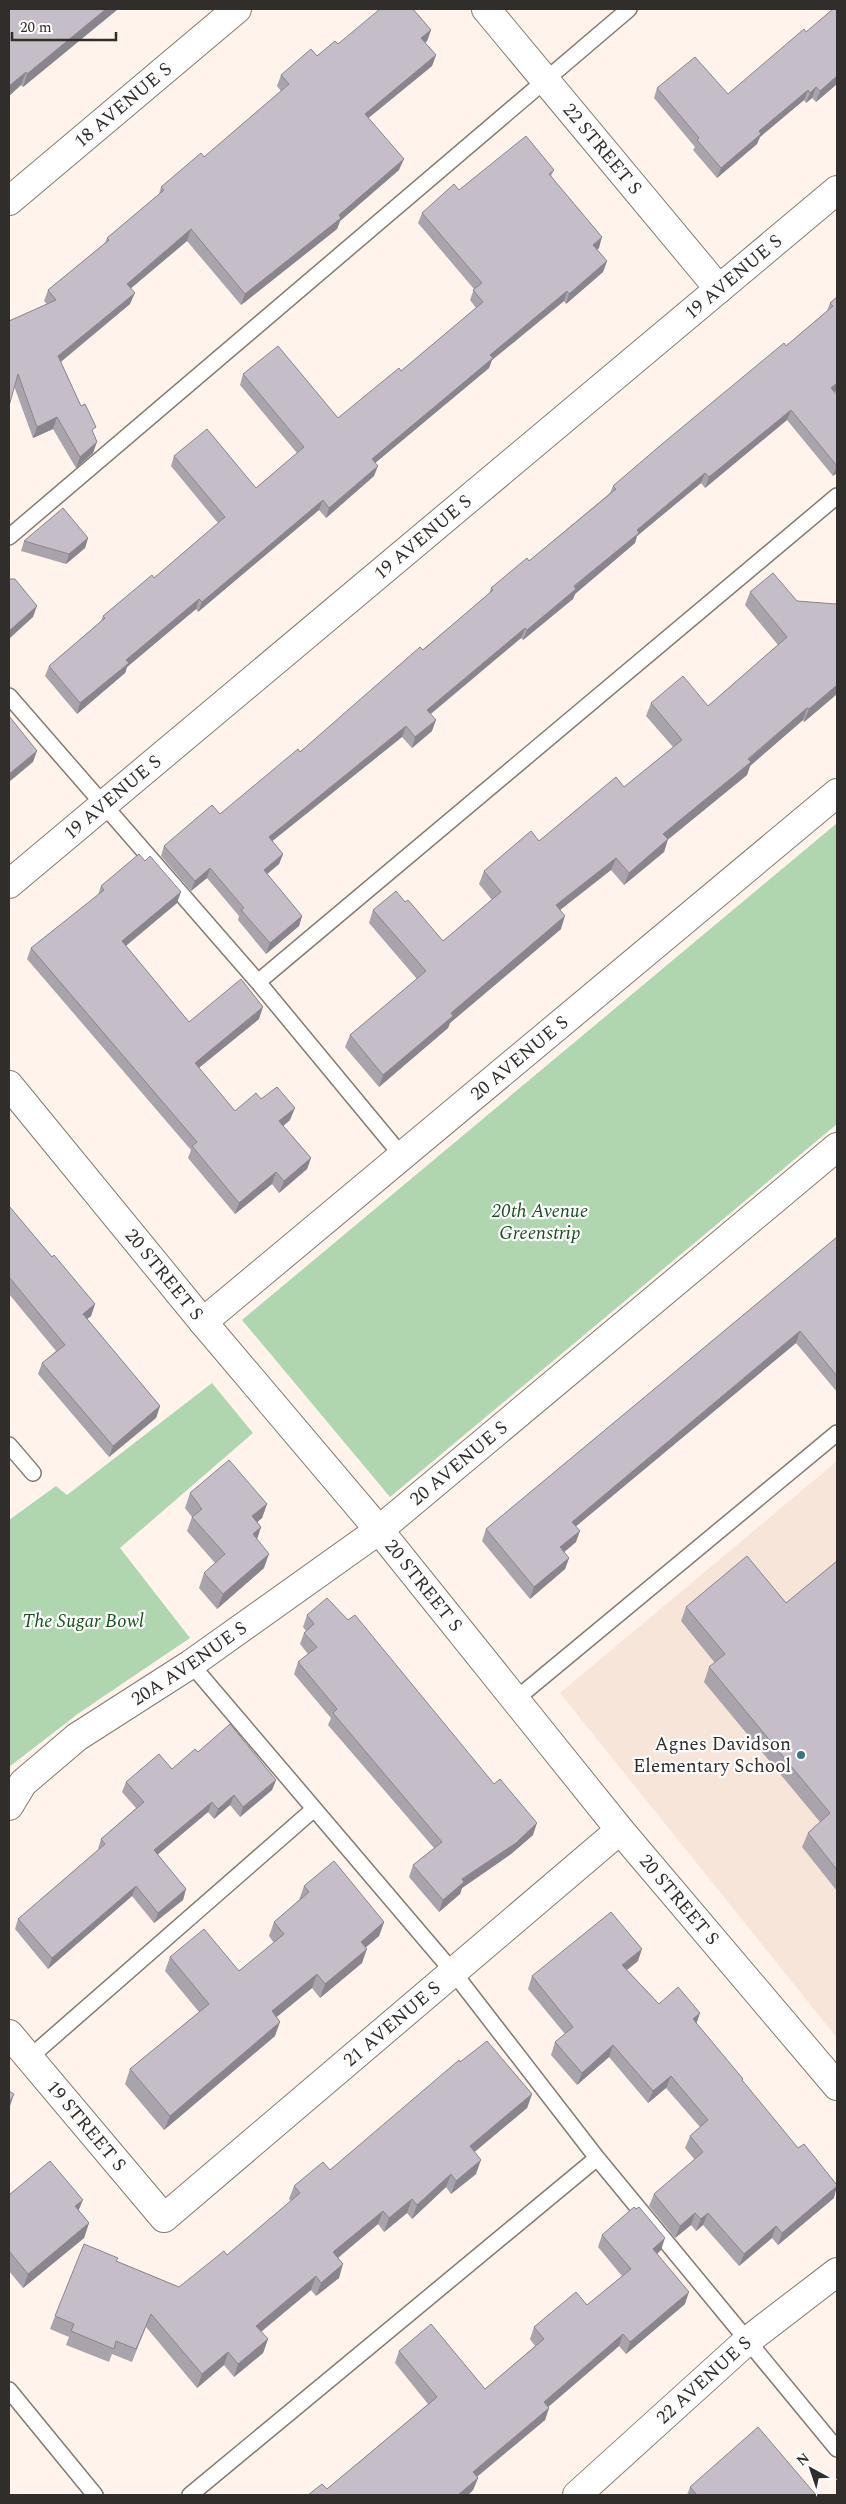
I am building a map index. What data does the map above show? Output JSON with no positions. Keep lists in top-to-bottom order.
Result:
{
  "streets": {
    "street": [
      "18 AVENUE S",
      "22 STREET S",
      "19 AVENUE S",
      "20 AVENUE S",
      "20 STREET S",
      "20A AVENUE S",
      "21 AVENUE S",
      "19 STREET S",
      "22 AVENUE S"
    ]
  },
  "crossings": [
    ["22 STREET S", "19 AVENUE S"],
    ["20 AVENUE S", "20 STREET S"],
    ["20 AVENUE S", "20A AVENUE S"],
    ["20 STREET S", "20A AVENUE S"],
    ["20 STREET S", "21 AVENUE S"],
    ["21 AVENUE S", "19 STREET S"]
  ],
  "parks": ["20th Avenue Greenstrip", "The Sugar Bowl"],
  "places": ["Agnes Davidson Elementary School"],
  "scale_bar": "20 m",
  "north": "top left"
}
